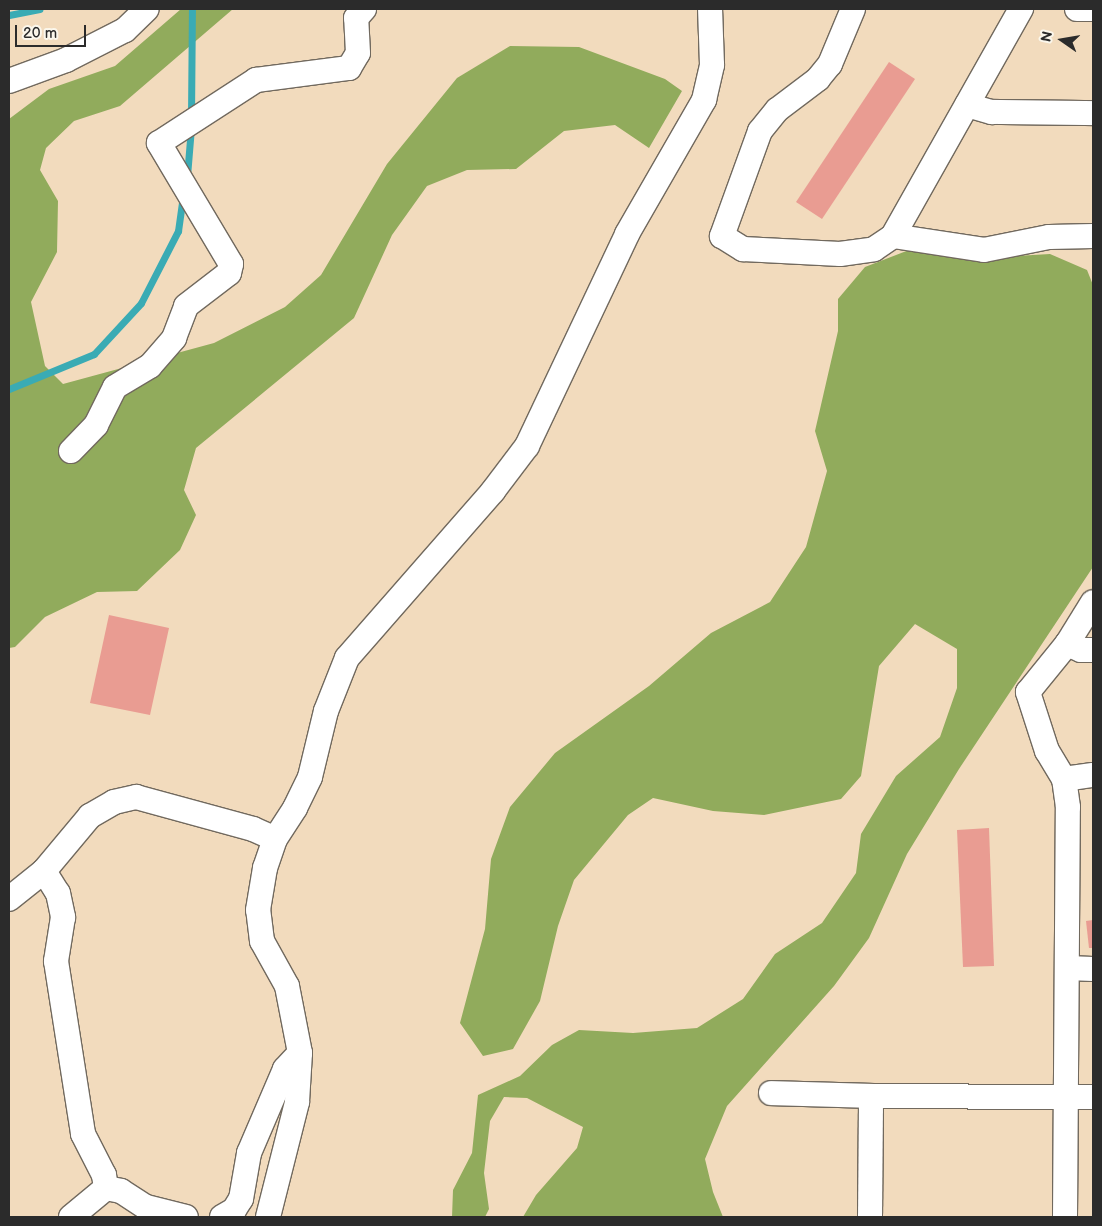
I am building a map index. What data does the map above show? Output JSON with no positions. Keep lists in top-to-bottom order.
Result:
{
  "scale_bar": "20 m",
  "north": "left"
}
